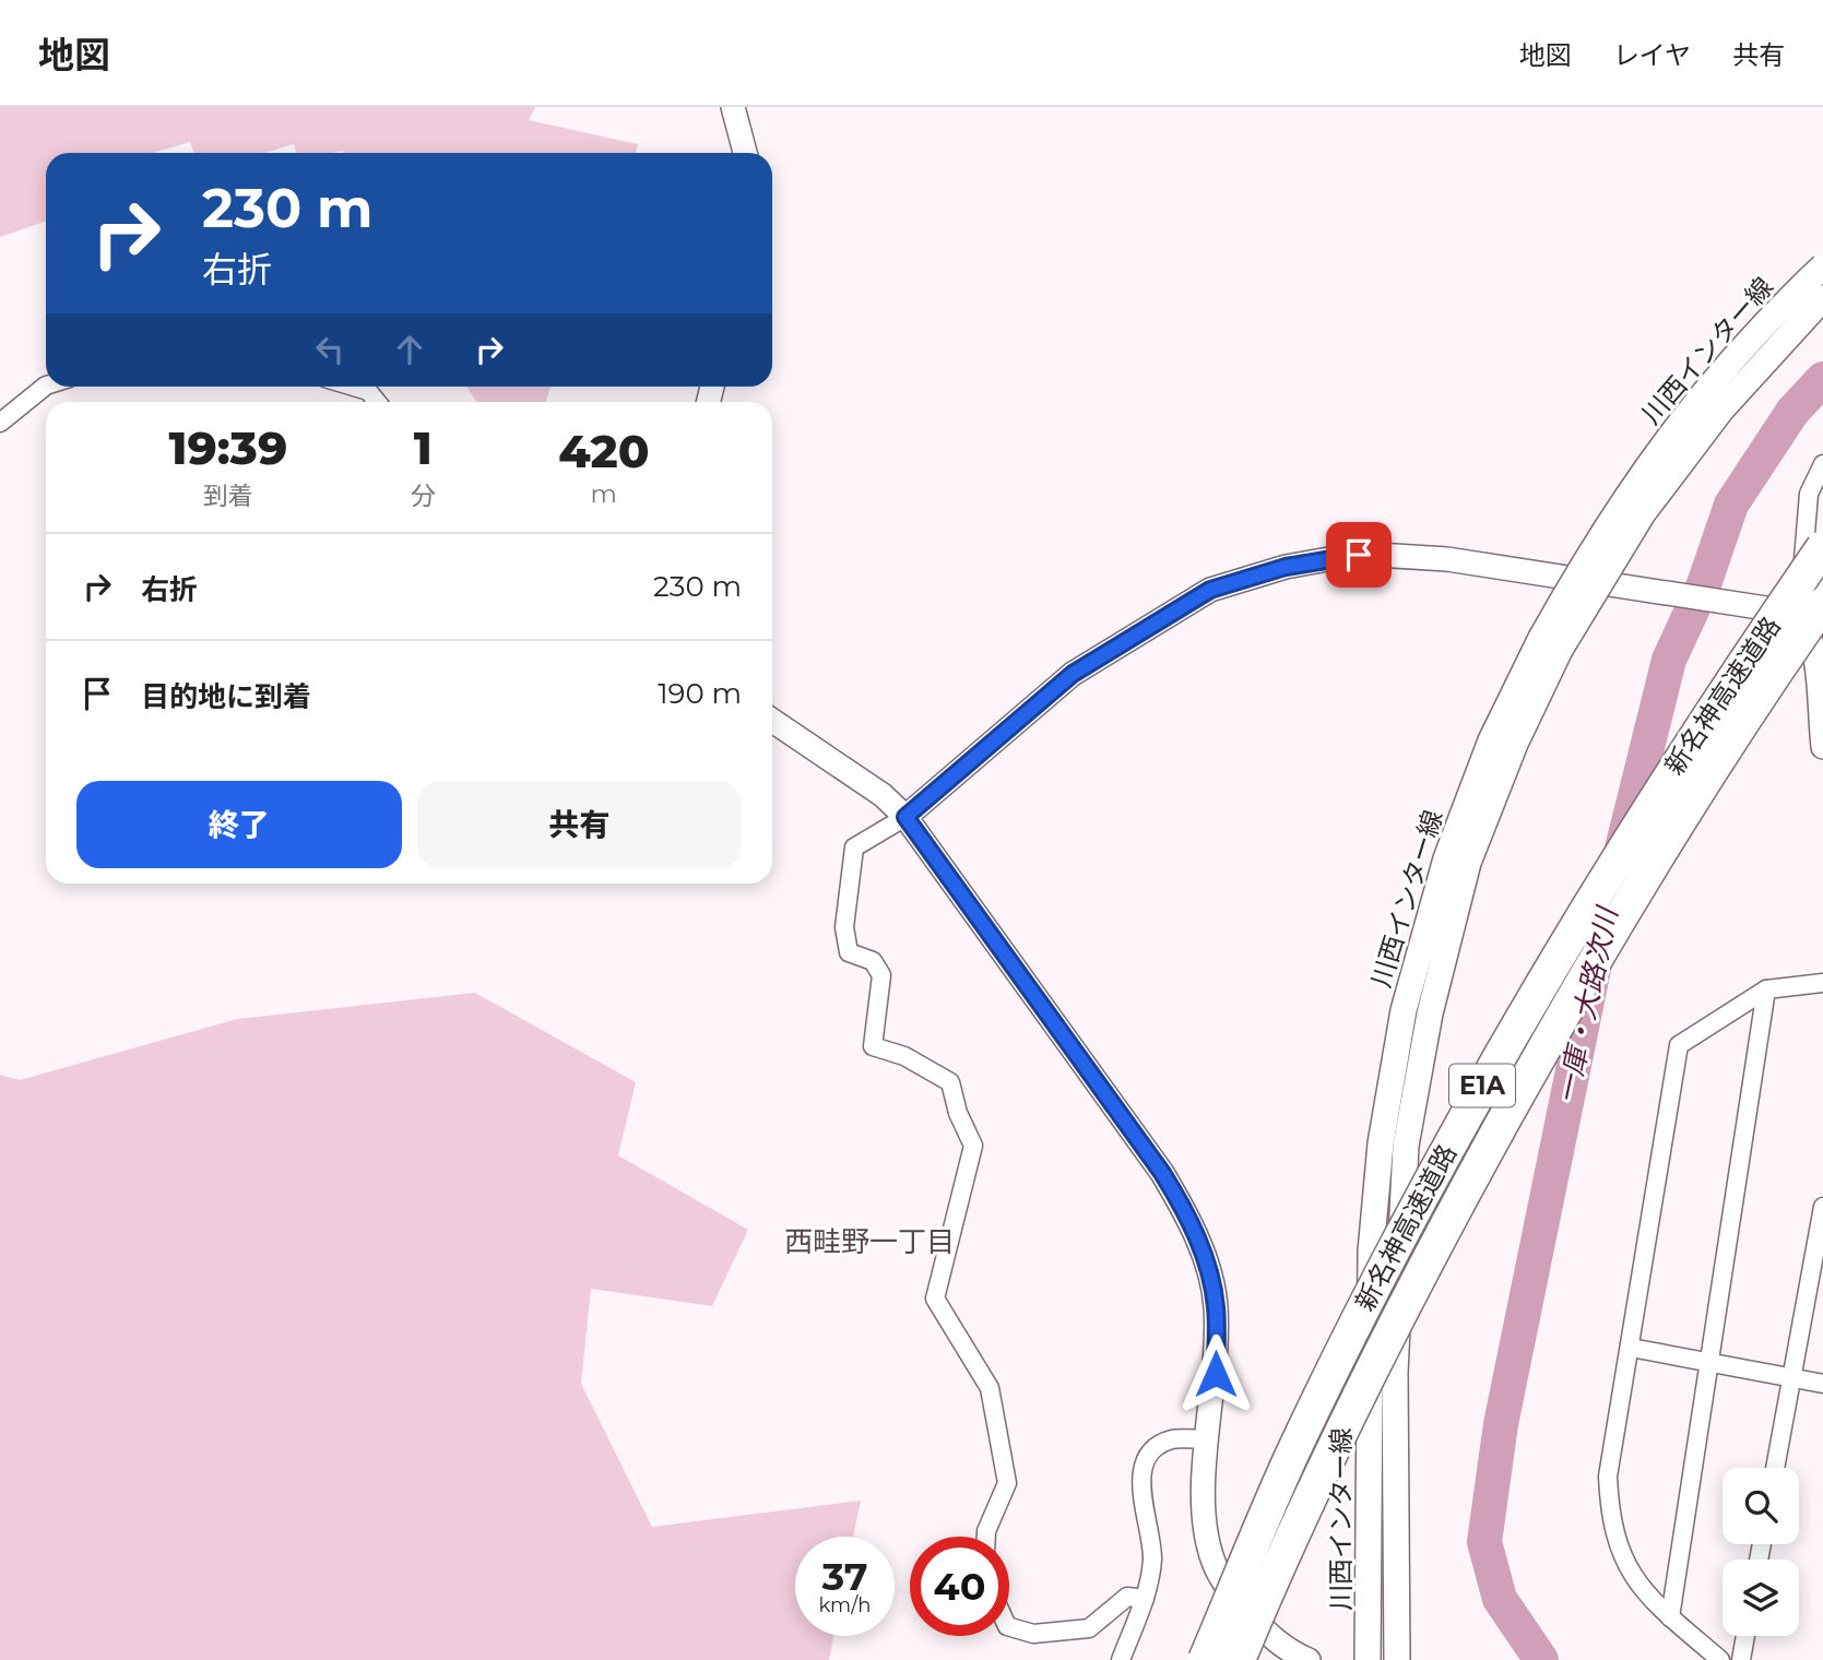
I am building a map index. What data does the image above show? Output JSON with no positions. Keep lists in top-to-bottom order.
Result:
{
  "streets": {
    "highway": ["新名神高速道路", "E1A"],
    "main road": ["川西インター線"]
  },
  "districts": ["西畦野一丁目"],
  "water": ["一庫・大路次川"],
  "page": {
    "header": "地図",
    "nav": ["地図", "レイヤ", "共有"],
    "turn": ["230 m", "右折"],
    "eta": [
      "19:39",
      "到着",
      "1",
      "分",
      "420",
      "m"
    ],
    "list": [
      {
        "name": "右折",
        "value": "230 m"
      },
      {
        "name": "目的地に到着",
        "value": "190 m"
      }
    ],
    "buttons": ["終了", "共有"],
    "speed": "37 km/h",
    "limit": "40"
  }
}
